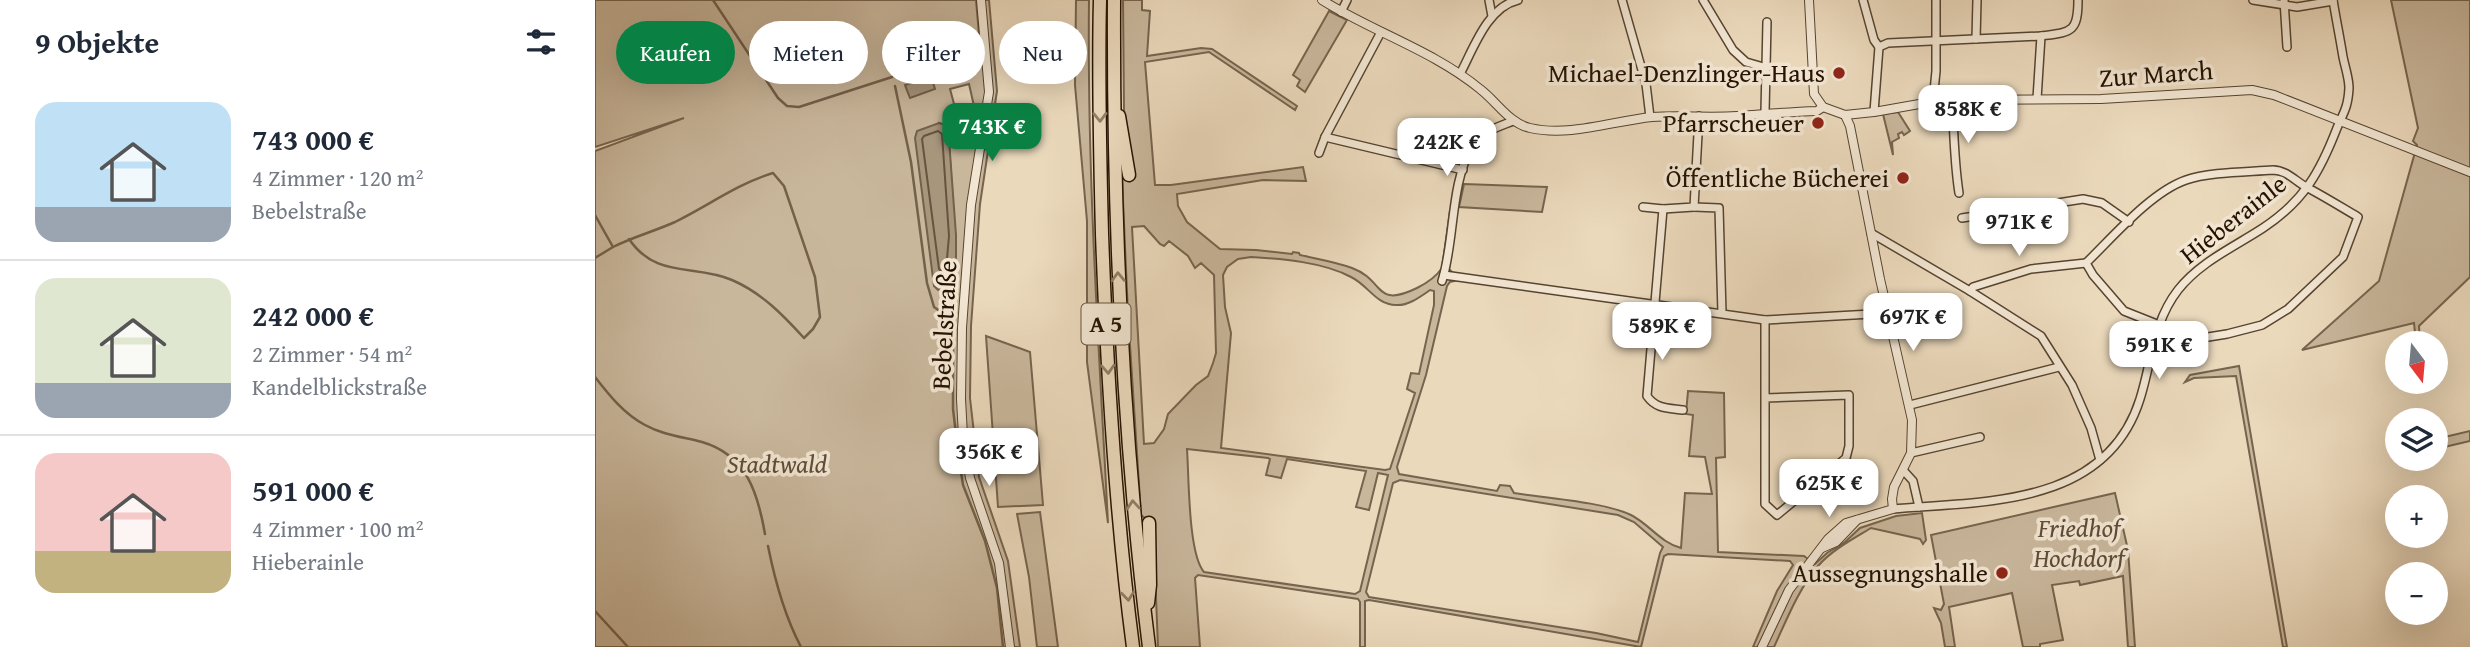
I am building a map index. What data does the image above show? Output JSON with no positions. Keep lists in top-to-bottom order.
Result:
{
  "streets": {
    "highway": ["A 5"],
    "street": ["Zur March", "Hieberainle", "Bebelstraße"]
  },
  "crossings": [
    ["Zur March", "Hieberainle"]
  ],
  "parks": ["Stadtwald", "Friedhof Hochdorf"],
  "places": [
    "Michael-Denzlinger-Haus",
    "Pfarrscheuer",
    "Öffentliche Bücherei",
    "Aussegnungshalle"
  ],
  "north": "bottom",
  "page": {
    "heading": "9 Objekte",
    "chip": [
      "Kaufen",
      "Mieten",
      "Filter",
      "Neu"
    ],
    "list": [
      {
        "name": "743 000 €",
        "note": "4 Zimmer · 120 m² · Bebelstraße"
      },
      {
        "name": "242 000 €",
        "note": "2 Zimmer · 54 m² · Kandelblickstraße"
      },
      {
        "name": "591 000 €",
        "note": "4 Zimmer · 100 m² · Hieberainle"
      }
    ],
    "price": [
      "858K €",
      "743K €",
      "242K €",
      "971K €",
      "697K €",
      "589K €",
      "591K €",
      "356K €",
      "625K €"
    ],
    "map_buttons": ["+", "−"]
  }
}
